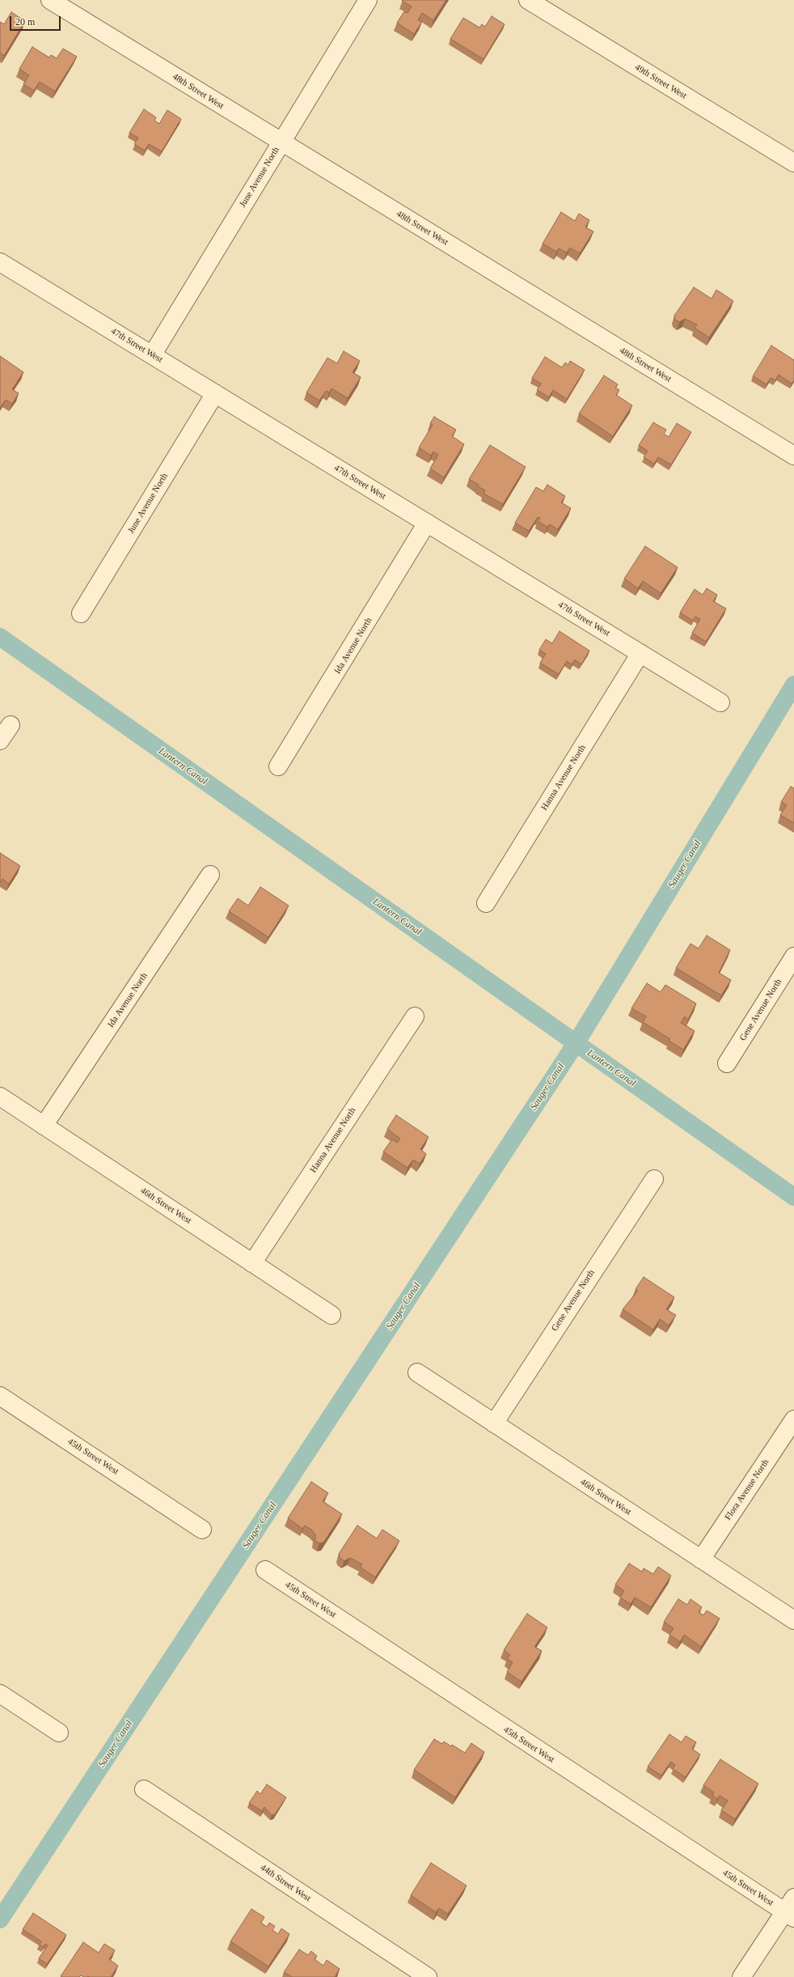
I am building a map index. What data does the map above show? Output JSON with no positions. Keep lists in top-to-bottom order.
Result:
{
  "streets": {
    "street": [
      "49th Street West",
      "48th Street West",
      "June Avenue North",
      "47th Street West",
      "Ida Avenue North",
      "Hanna Avenue North",
      "Gene Avenue North",
      "46th Street West",
      "45th Street West",
      "Flora Avenue North",
      "44th Street West"
    ]
  },
  "crossings": [
    ["48th Street West", "June Avenue North"],
    ["June Avenue North", "47th Street West"],
    ["47th Street West", "Ida Avenue North"],
    ["47th Street West", "Hanna Avenue North"],
    ["Ida Avenue North", "46th Street West"],
    ["Hanna Avenue North", "46th Street West"],
    ["Gene Avenue North", "46th Street West"],
    ["46th Street West", "Flora Avenue North"]
  ],
  "water": ["Lantern Canal", "Sauger Canal"],
  "scale_bar": "20 m"
}
